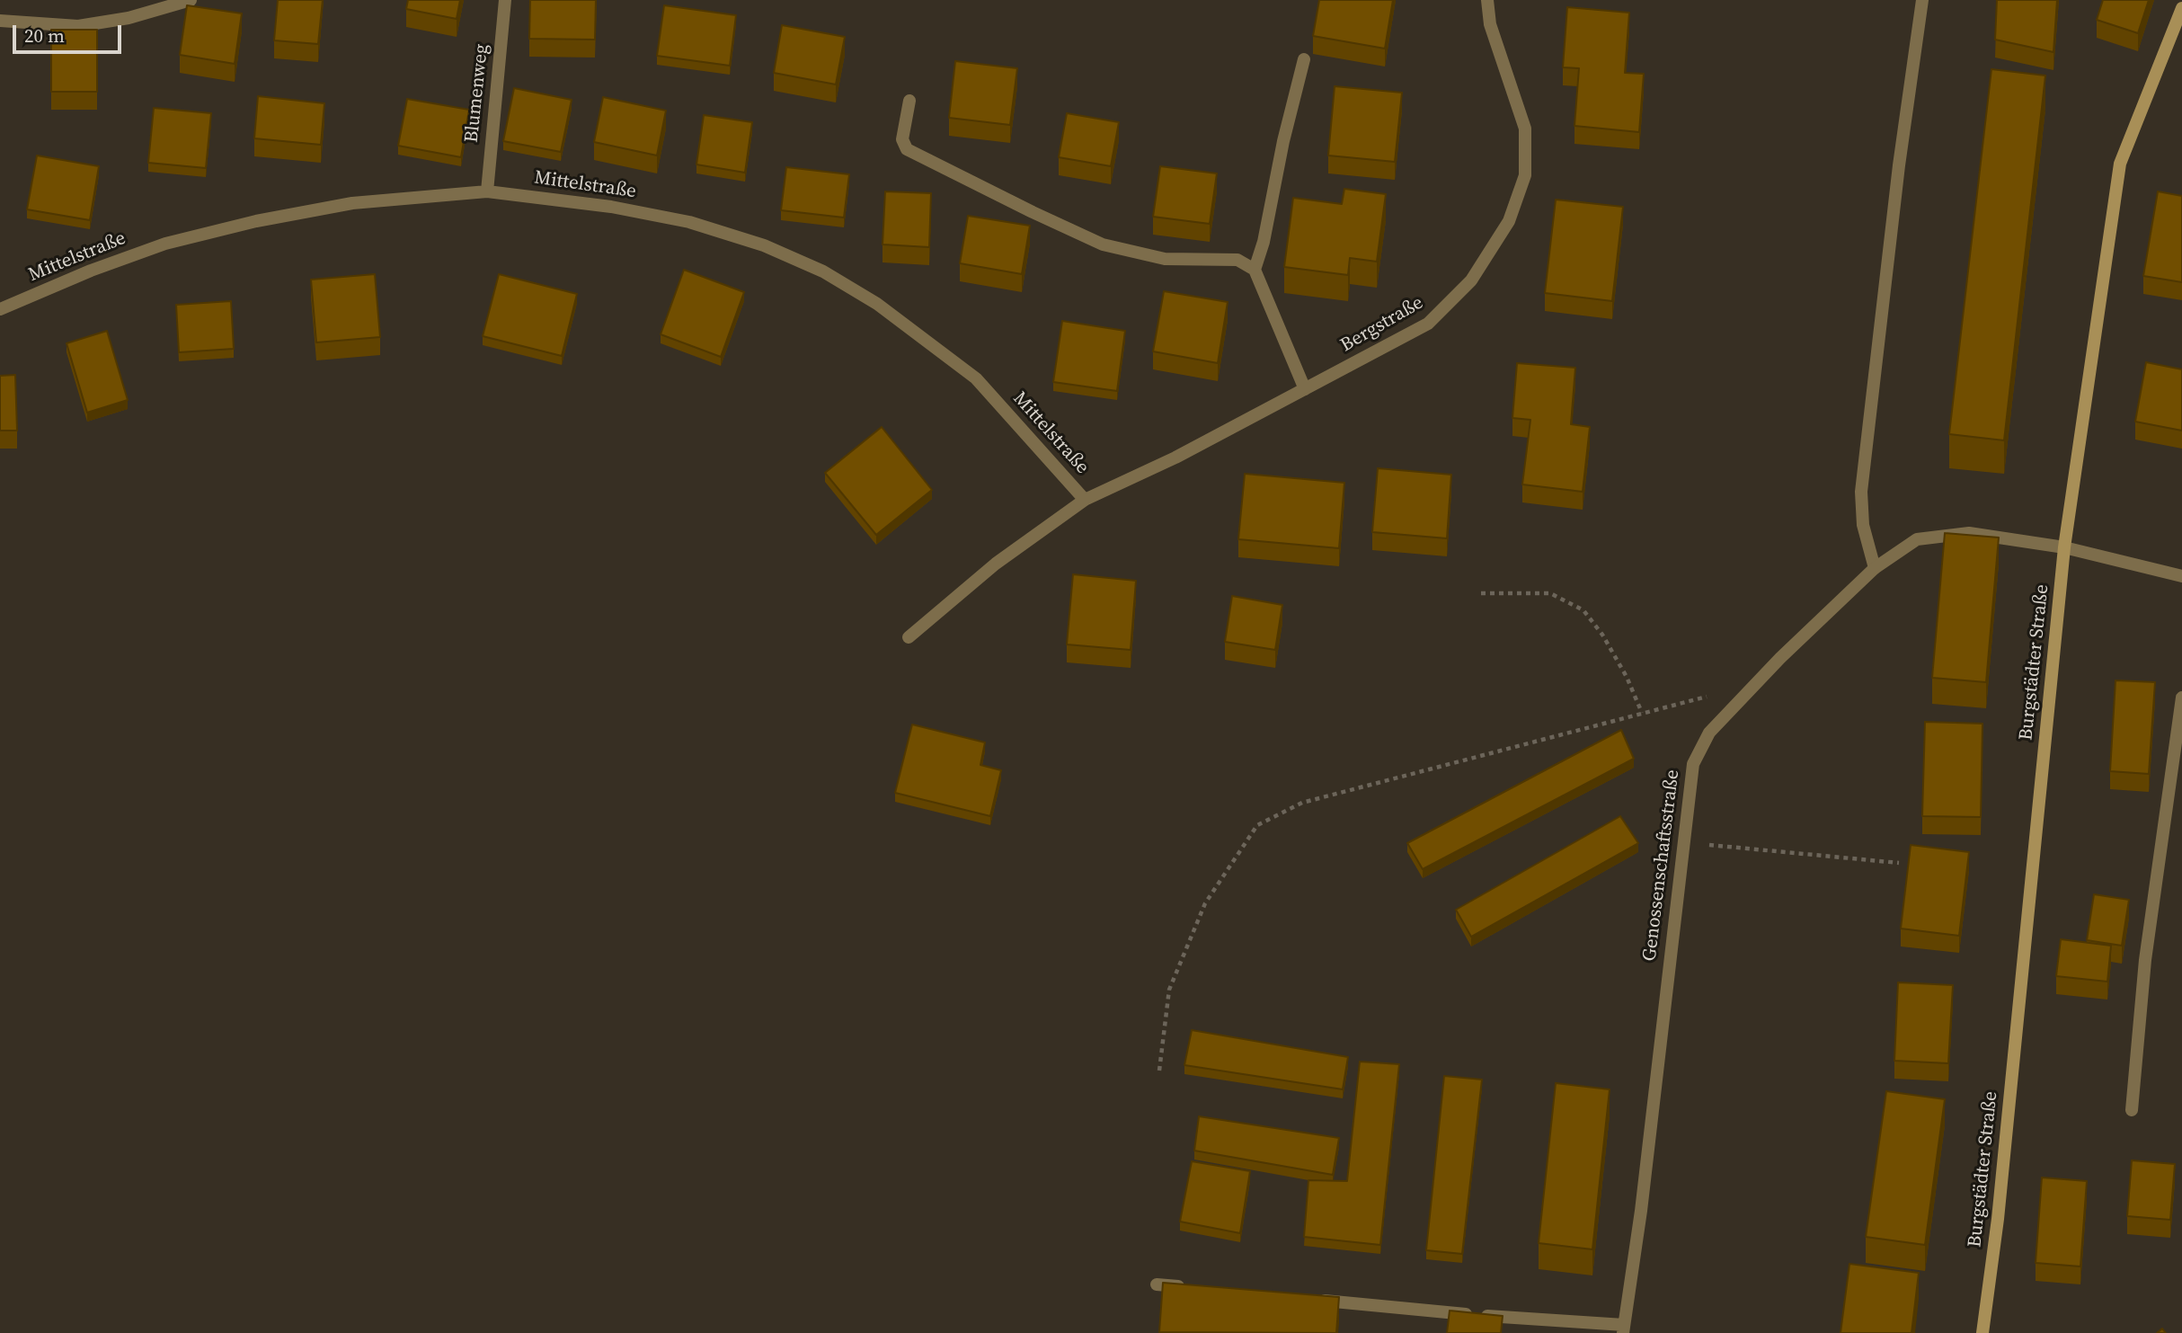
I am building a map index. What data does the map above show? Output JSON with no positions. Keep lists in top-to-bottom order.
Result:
{
  "streets": {
    "street": [
      "Blumenweg",
      "Mittelstraße",
      "Bergstraße",
      "Burgstädter Straße",
      "Genossenschaftsstraße"
    ]
  },
  "crossings": [
    ["Blumenweg", "Mittelstraße"],
    ["Mittelstraße", "Bergstraße"],
    ["Burgstädter Straße", "Genossenschaftsstraße"]
  ],
  "scale_bar": "20 m"
}
